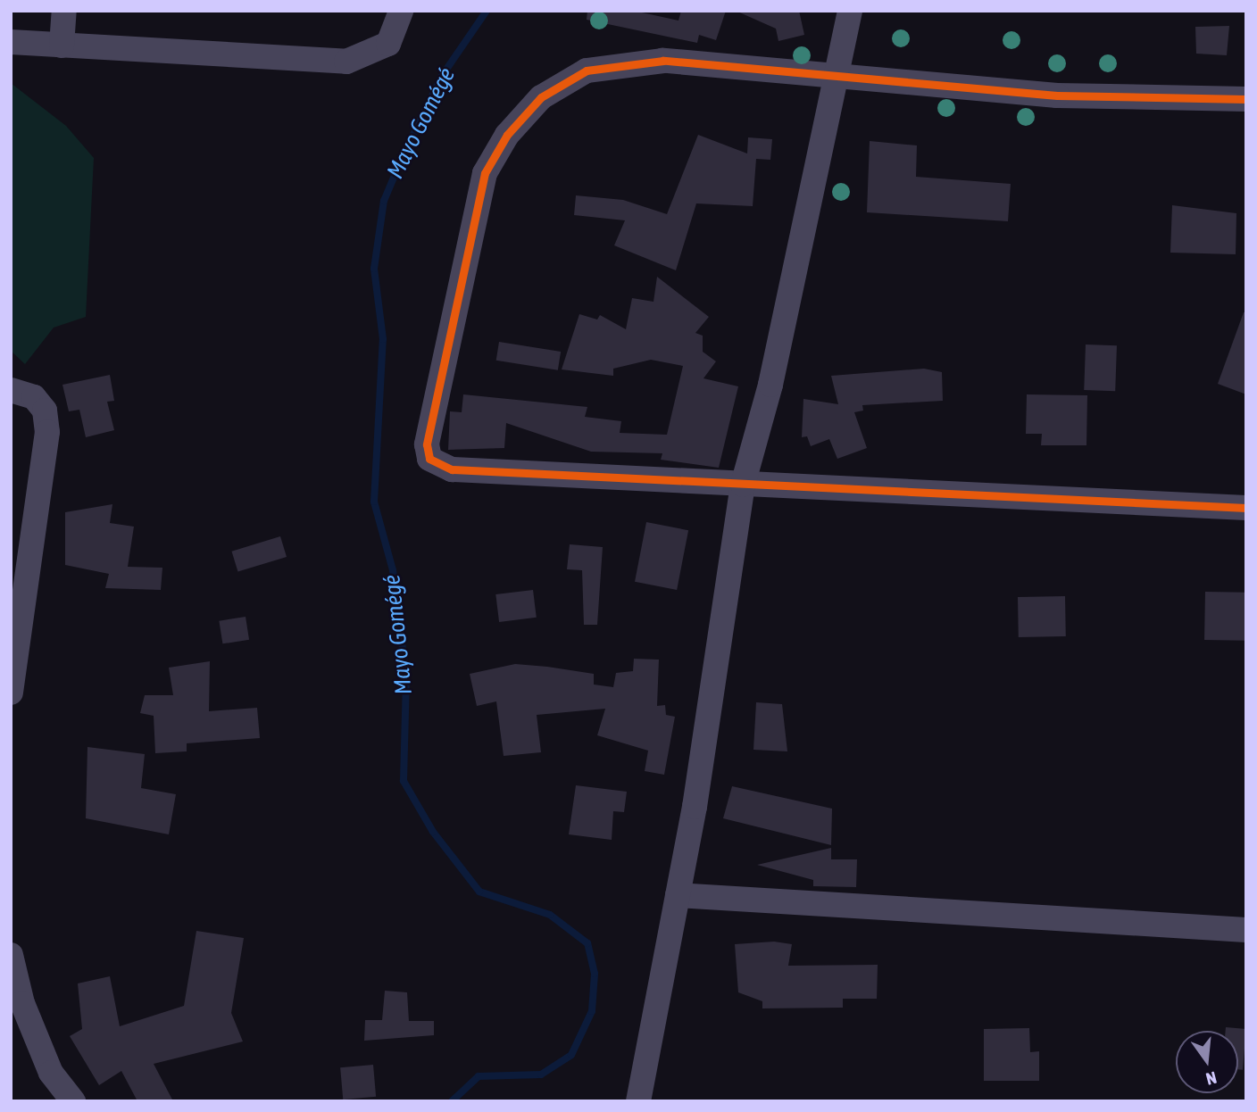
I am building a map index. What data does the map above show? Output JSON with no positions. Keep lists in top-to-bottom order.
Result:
{
  "water": ["Mayo Gomégé"],
  "north": "bottom"
}
